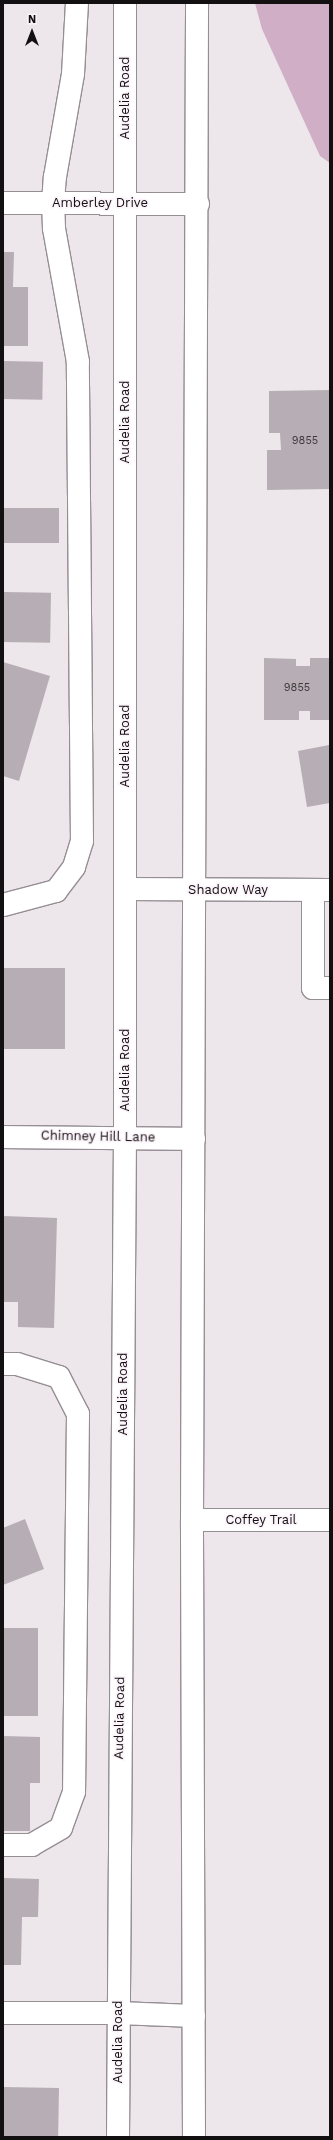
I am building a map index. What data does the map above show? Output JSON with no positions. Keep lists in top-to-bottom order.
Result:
{
  "streets": {
    "main road": [
      "Audelia Road",
      "Amberley Drive",
      "Shadow Way",
      "Chimney Hill Lane",
      "Coffey Trail"
    ]
  },
  "crossings": [
    ["Audelia Road", "Amberley Drive"],
    ["Audelia Road", "Shadow Way"],
    ["Audelia Road", "Chimney Hill Lane"]
  ],
  "house_numbers": ["9855", "9855"],
  "north": "top"
}
